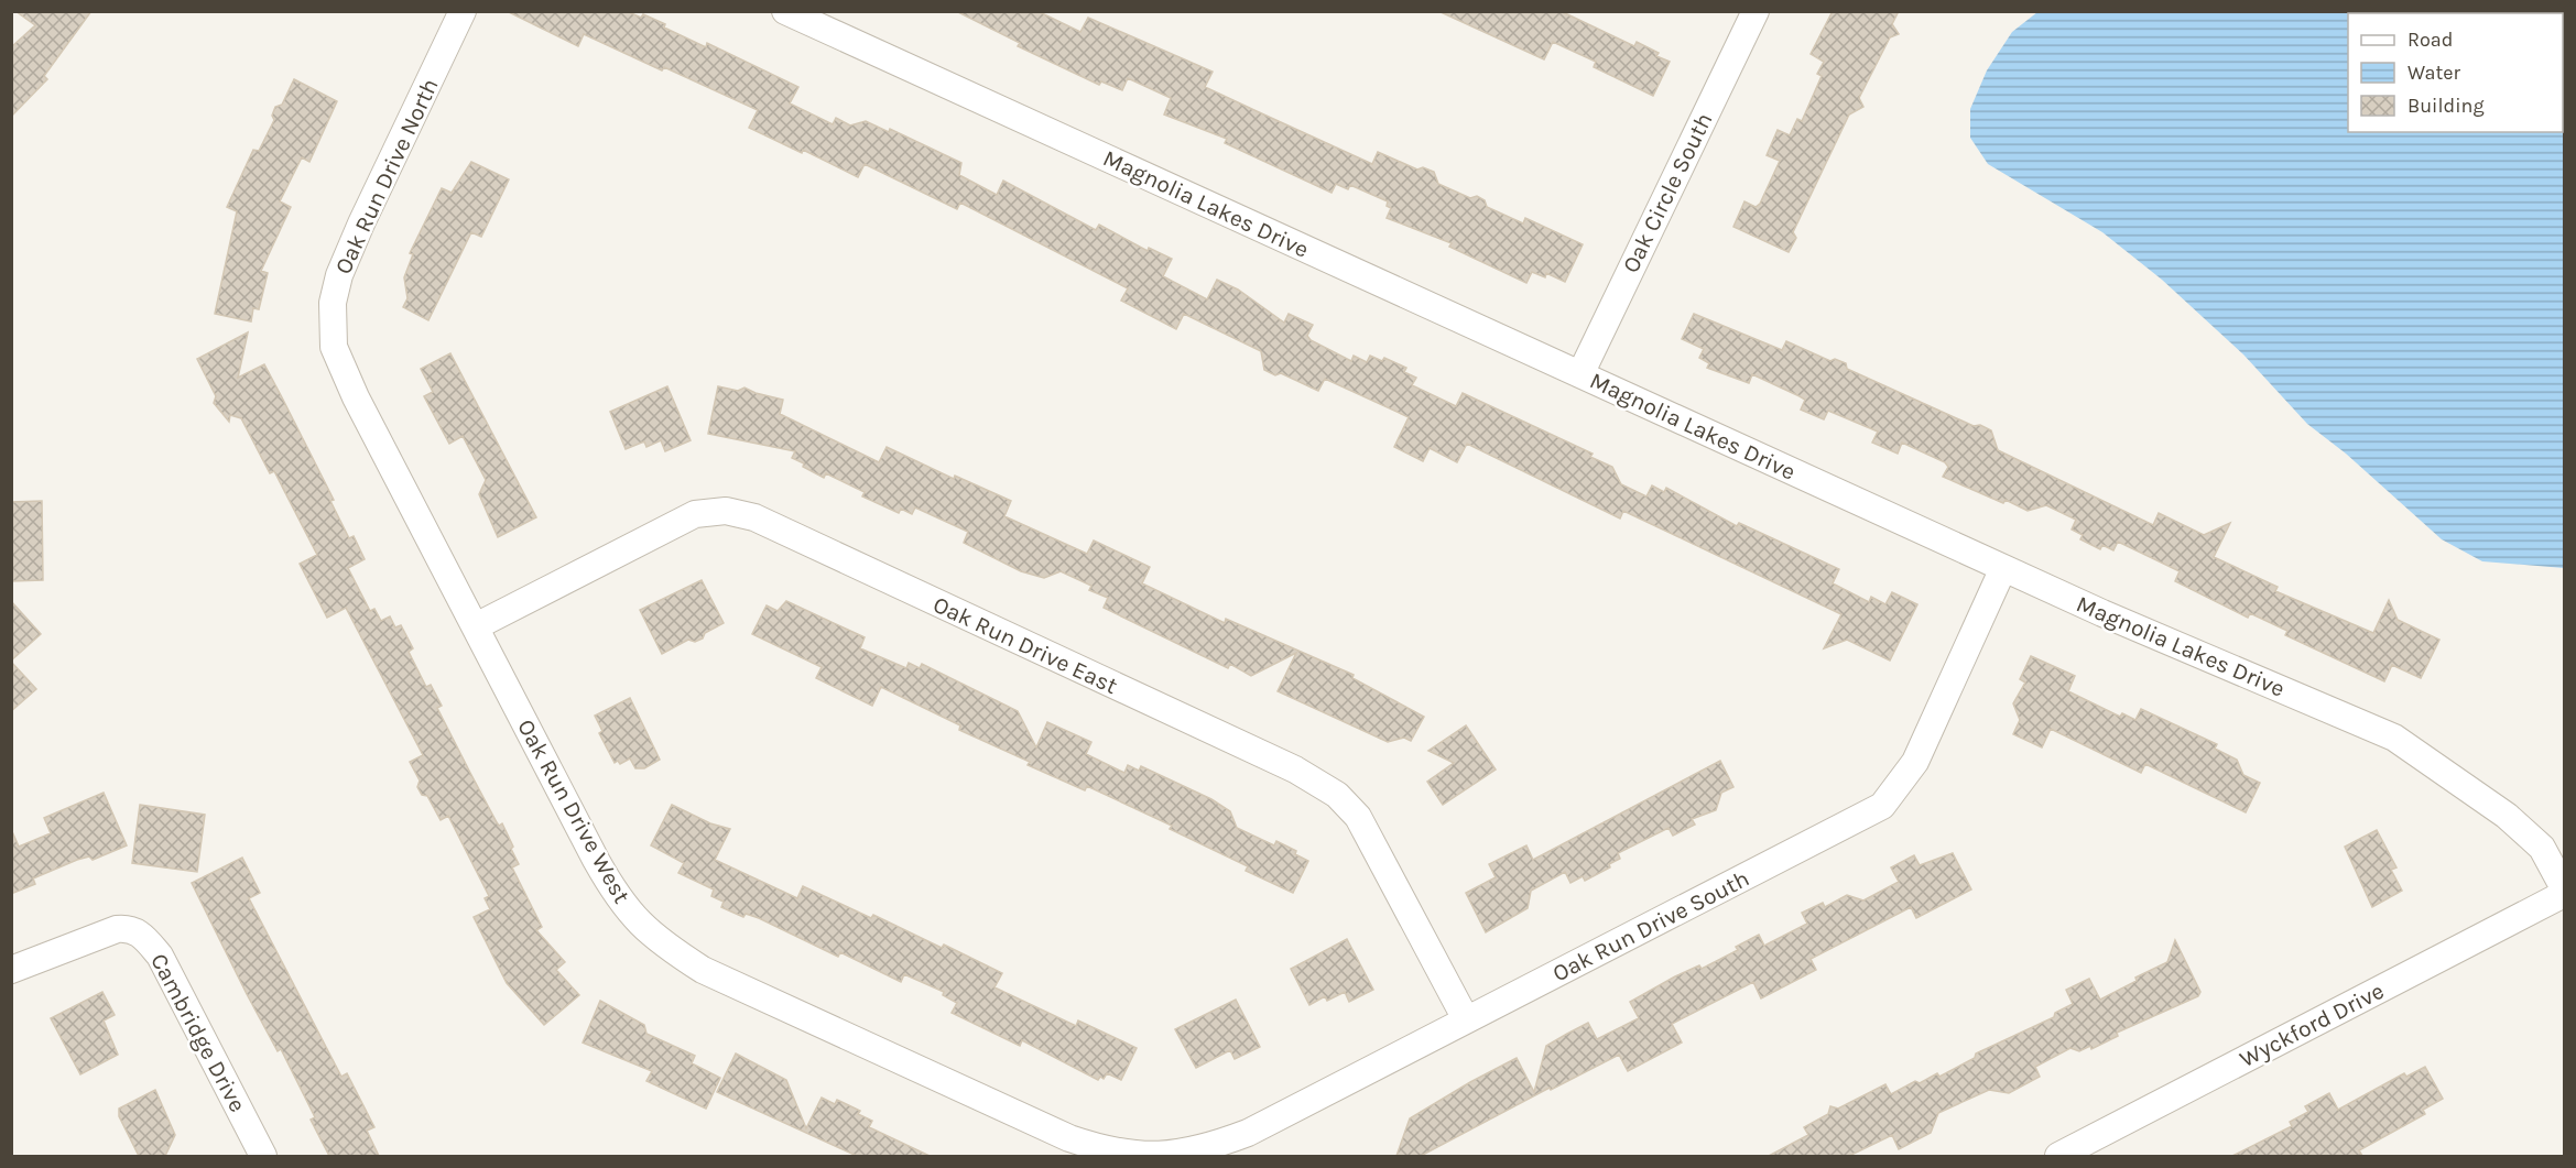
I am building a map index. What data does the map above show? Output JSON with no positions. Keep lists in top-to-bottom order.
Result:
{
  "streets": {
    "street": [
      "Oak Run Drive North",
      "Oak Circle South",
      "Magnolia Lakes Drive",
      "Oak Run Drive East",
      "Oak Run Drive West",
      "Oak Run Drive South",
      "Wyckford Drive",
      "Cambridge Drive"
    ]
  },
  "crossings": [
    ["Oak Run Drive North", "Oak Run Drive West"],
    ["Oak Circle South", "Magnolia Lakes Drive"],
    ["Magnolia Lakes Drive", "Oak Run Drive South"],
    ["Oak Run Drive East", "Oak Run Drive West"],
    ["Oak Run Drive East", "Oak Run Drive South"],
    ["Oak Run Drive West", "Oak Run Drive South"]
  ],
  "legend": ["Road", "Water", "Building"]
}
